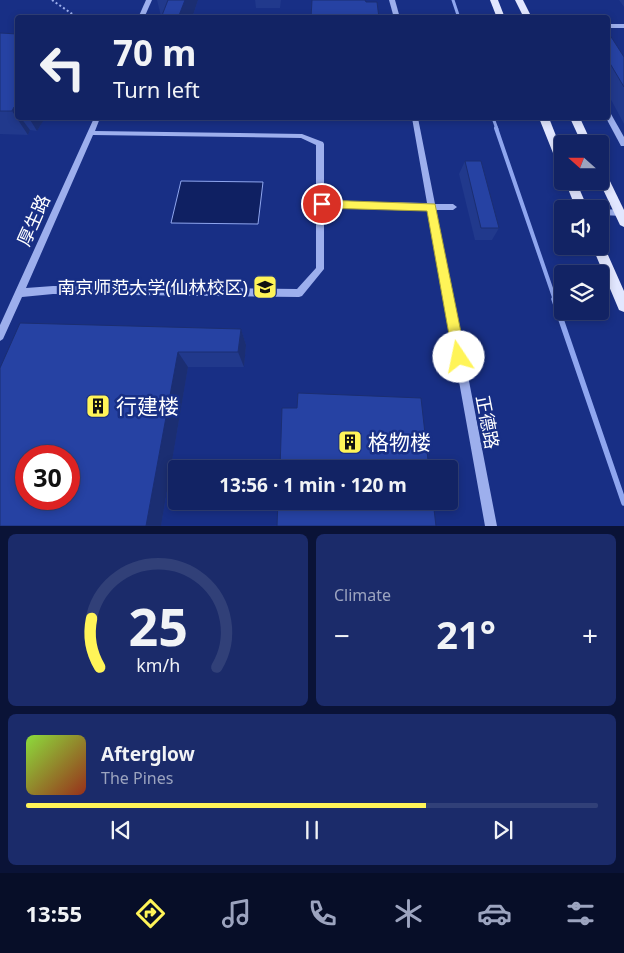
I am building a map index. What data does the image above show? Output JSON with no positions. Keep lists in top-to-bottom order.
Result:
{
  "streets": {
    "street": ["厚生路", "正德路"]
  },
  "places": {
    "school or university": ["南京师范大学(仙林校区)"],
    "building": ["行建楼", "格物楼"]
  },
  "north": "left",
  "page": {
    "turn": ["70 m", "Turn left"],
    "limit": "30",
    "trip": "13:56 · 1 min · 120 m",
    "tile": "Climate",
    "heat": ["−", "21°", "+"],
    "song": ["Afterglow", "The Pines"],
    "tabs": "13:55",
    "gauge": ["25", "km/h"]
  }
}
